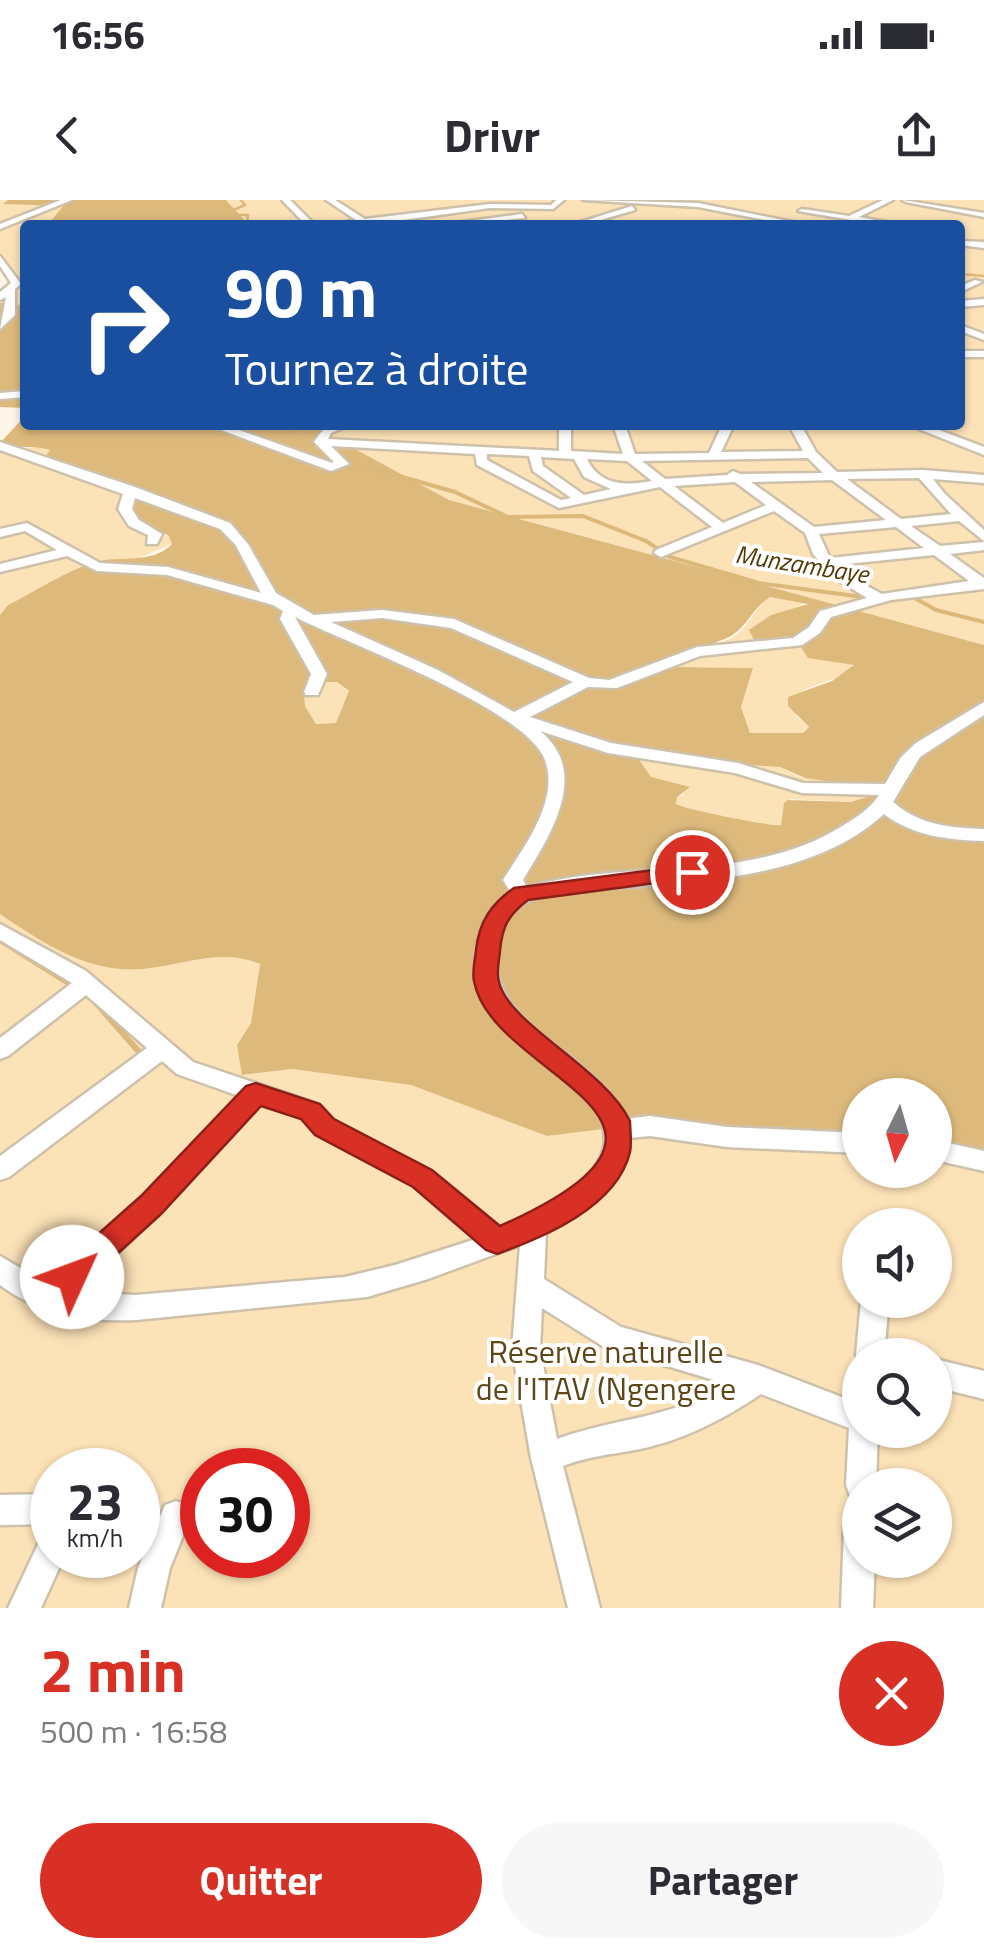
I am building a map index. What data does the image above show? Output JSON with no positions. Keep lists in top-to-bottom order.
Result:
{
  "water": ["Munzambaye"],
  "parks": ["Réserve naturelle de l'ITAV (Ngengere"],
  "north": "bottom",
  "page": {
    "status": "16:56",
    "header": "Drivr",
    "turn": ["90 m", "Tournez à droite"],
    "speed": "23 km/h",
    "limit": "30",
    "heading": ["2 min", "500 m · 16:58"],
    "buttons": ["Quitter", "Partager"]
  }
}
